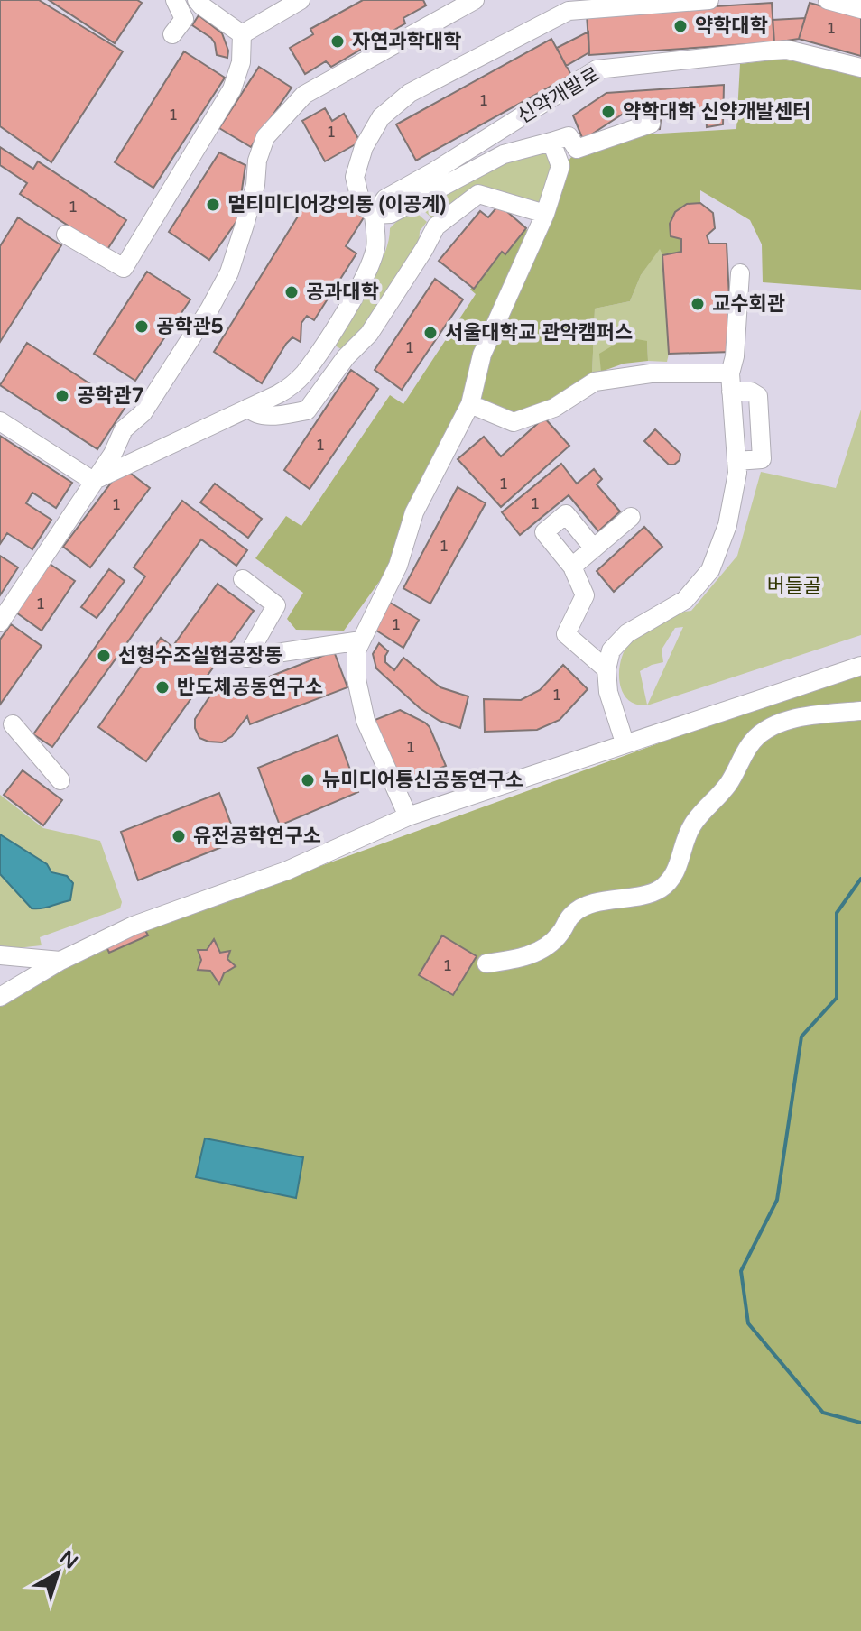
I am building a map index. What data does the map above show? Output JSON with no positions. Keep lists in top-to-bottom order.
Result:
{
  "streets": {
    "street": ["신약개발로"]
  },
  "parks": ["버들골"],
  "places": [
    "약학대학",
    "자연과학대학",
    "약학대학 신약개발센터",
    "멀티미디어강의동 (이공계)",
    "공과대학",
    "교수회관",
    "공학관5",
    "서울대학교 관악캠퍼스",
    "공학관7",
    "선형수조실험공장동",
    "반도체공동연구소",
    "뉴미디어통신공동연구소",
    "유전공학연구소"
  ],
  "house_numbers": [
    "1",
    "1",
    "1",
    "1",
    "1",
    "1",
    "1",
    "1",
    "1",
    "1",
    "1",
    "1",
    "1",
    "1",
    "1",
    "1"
  ],
  "north": "top right"
}
